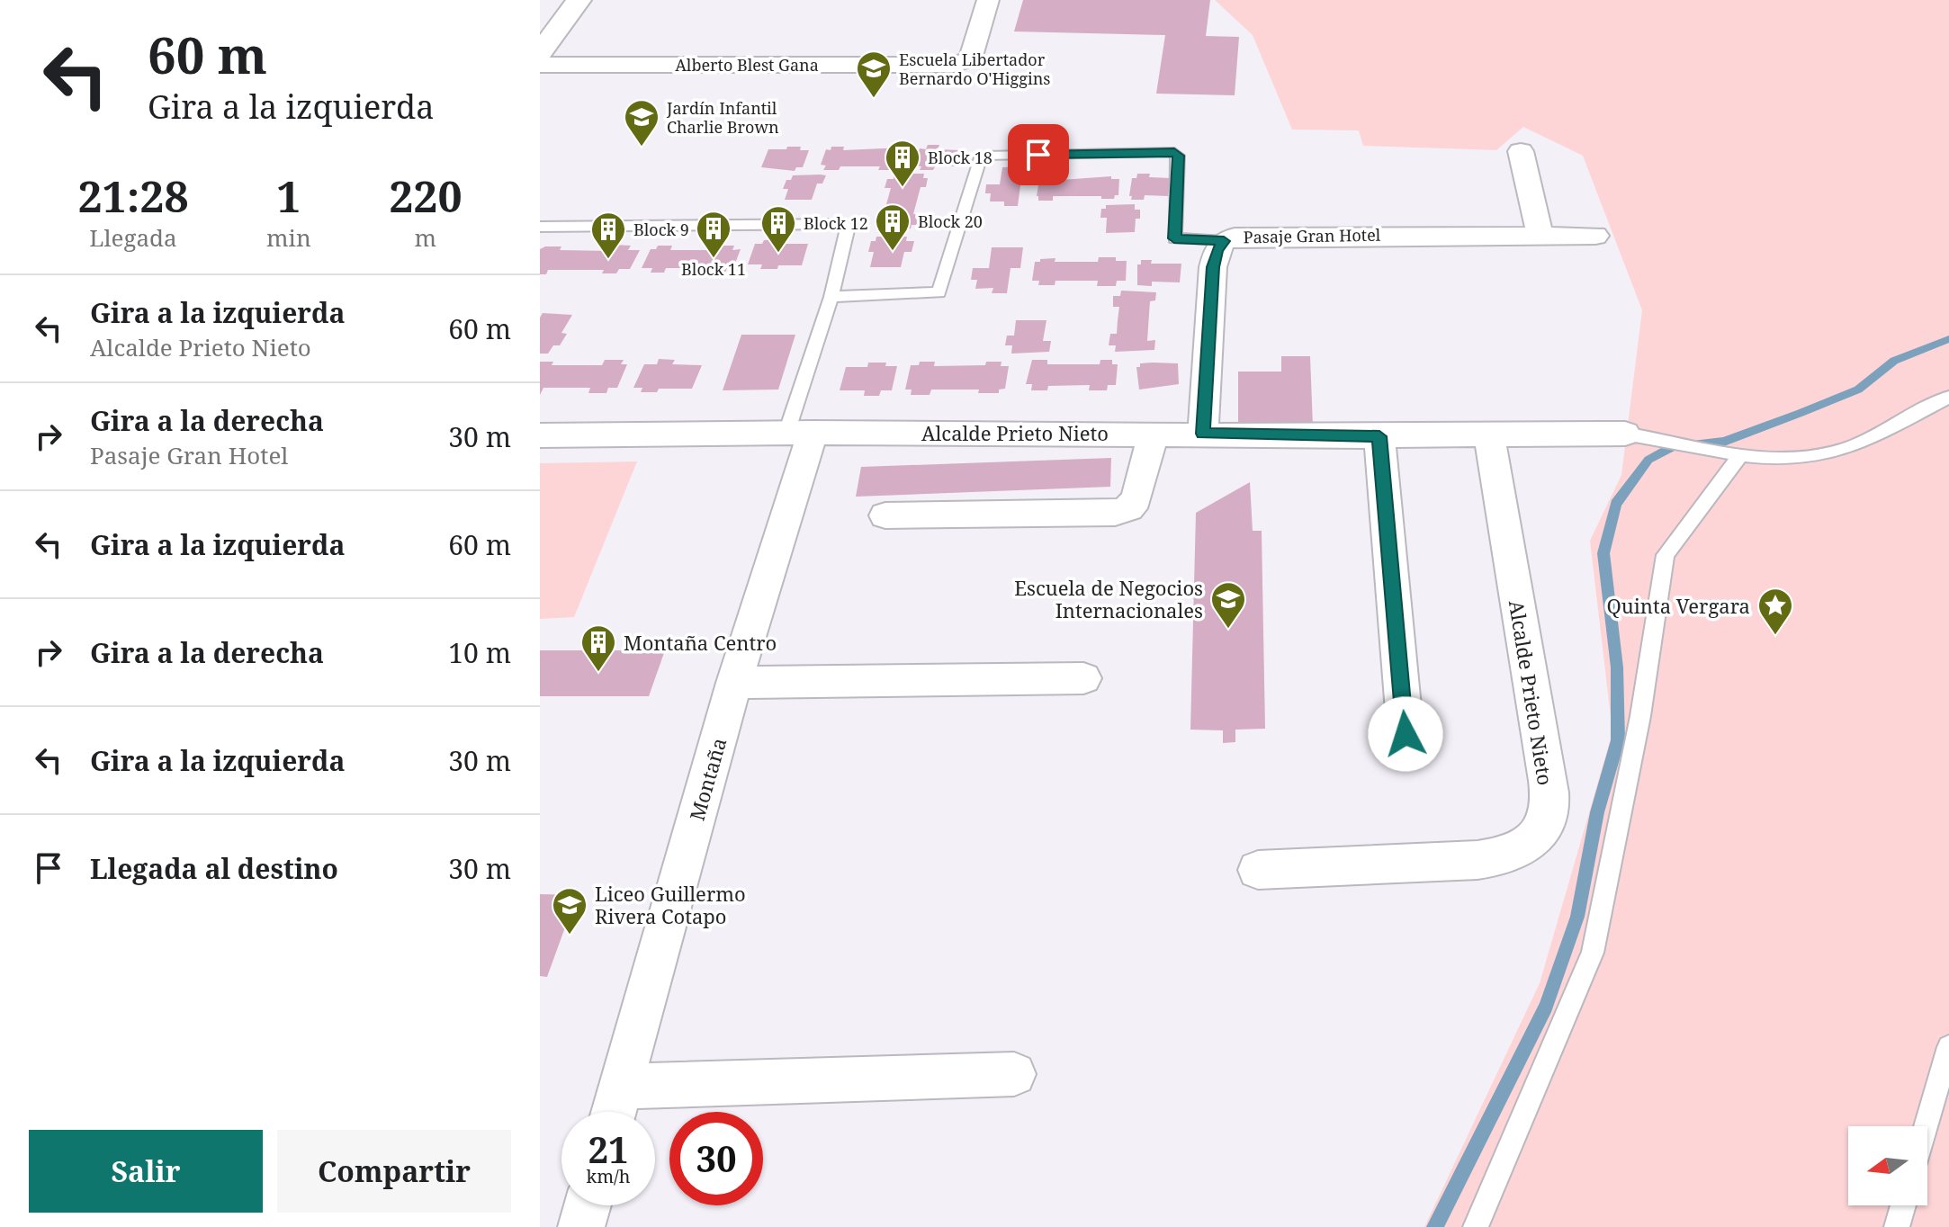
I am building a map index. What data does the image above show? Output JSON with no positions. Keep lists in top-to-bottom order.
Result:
{
  "streets": {
    "street": [
      "Alberto Blest Gana",
      "Pasaje Gran Hotel",
      "Alcalde Prieto Nieto",
      "Montaña"
    ]
  },
  "crossings": [
    ["Pasaje Gran Hotel", "Alcalde Prieto Nieto"],
    ["Alcalde Prieto Nieto", "Montaña"]
  ],
  "places": {
    "school or university": [
      "Escuela Libertador Bernardo O'Higgins",
      "Jardín Infantil Charlie Brown",
      "Escuela de Negocios Internacionales",
      "Liceo Guillermo Rivera Cotapo"
    ],
    "building": [
      "Block 18",
      "Block 20",
      "Block 12",
      "Block 11",
      "Block 9",
      "Montaña Centro"
    ],
    "place": ["Quinta Vergara"]
  },
  "north": "left",
  "page": {
    "turn": ["60 m", "Gira a la izquierda"],
    "eta": [
      "21:28",
      "Llegada",
      "1",
      "min",
      "220",
      "m"
    ],
    "list": [
      {
        "name": "Gira a la izquierda",
        "note": "Alcalde Prieto Nieto",
        "value": "60 m"
      },
      {
        "name": "Gira a la derecha",
        "note": "Pasaje Gran Hotel",
        "value": "30 m"
      },
      {
        "name": "Gira a la izquierda",
        "value": "60 m"
      },
      {
        "name": "Gira a la derecha",
        "value": "10 m"
      },
      {
        "name": "Gira a la izquierda",
        "value": "30 m"
      },
      {
        "name": "Llegada al destino",
        "value": "30 m"
      }
    ],
    "speed": "21 km/h",
    "limit": "30",
    "buttons": ["Salir", "Compartir"]
  }
}
